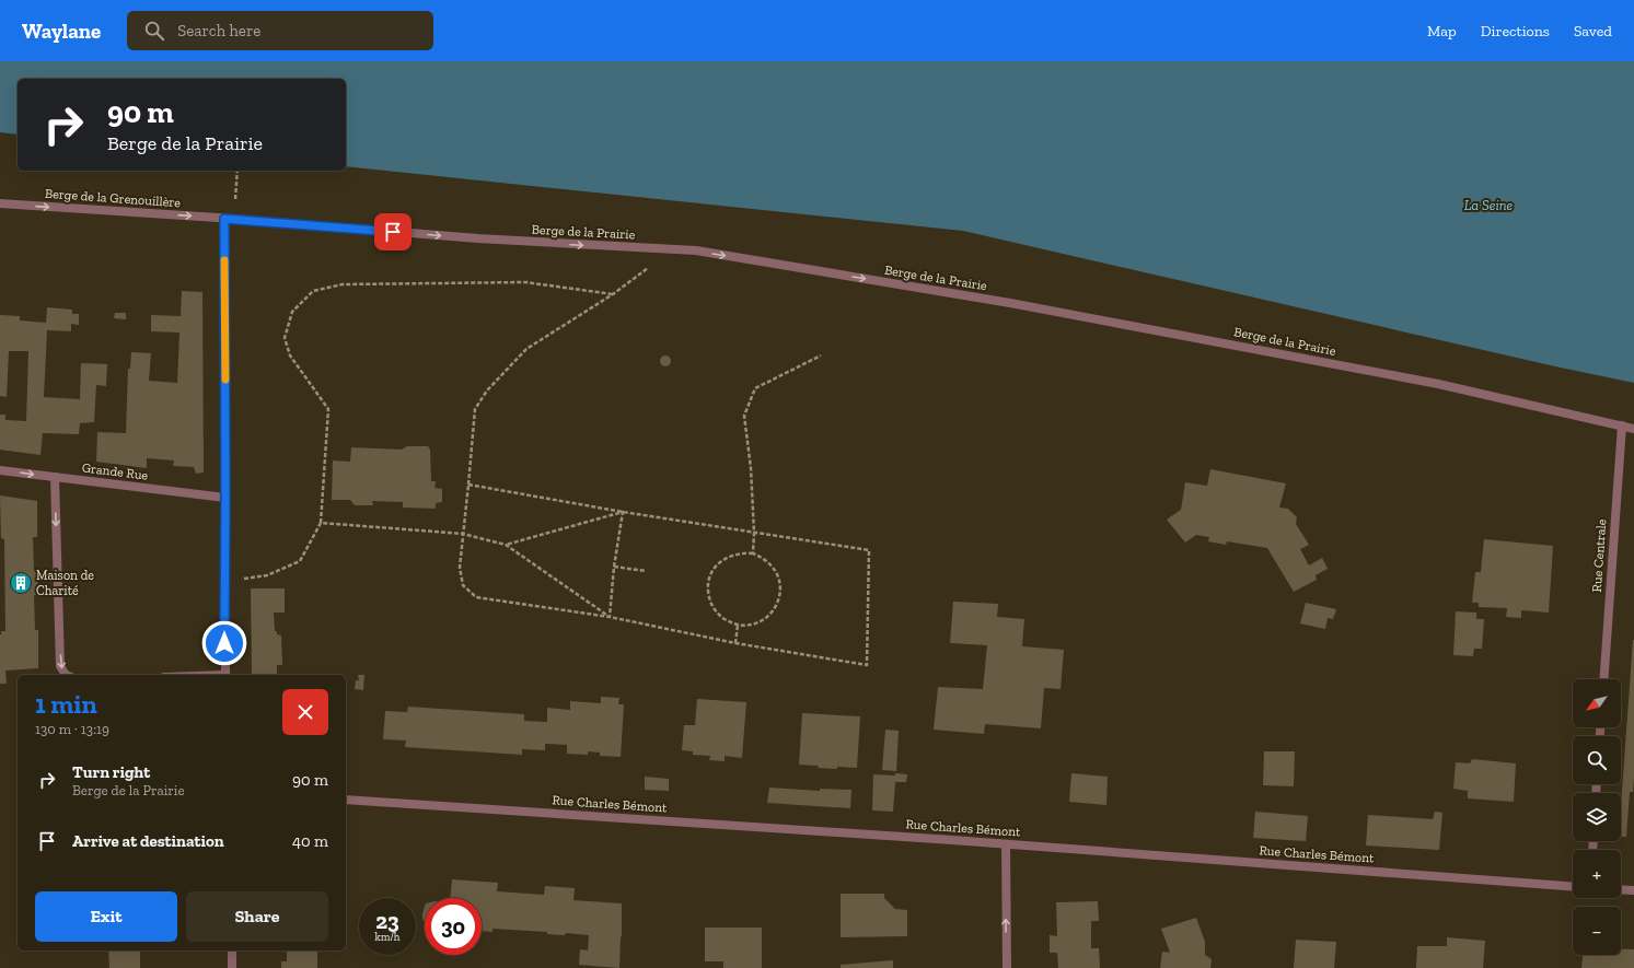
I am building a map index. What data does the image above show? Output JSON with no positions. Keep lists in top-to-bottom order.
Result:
{
  "streets": {
    "street": [
      "Berge de la Grenouillère",
      "Berge de la Prairie",
      "Grande Rue",
      "Rue Centrale",
      "Rue Charles Bémont"
    ]
  },
  "crossings": [
    ["Berge de la Grenouillère", "Berge de la Prairie"],
    ["Berge de la Prairie", "Rue Centrale"]
  ],
  "one_way": ["Berge de la Grenouillère", "Berge de la Prairie"],
  "water": ["La Seine"],
  "places": {
    "building": ["Maison de Charité"]
  },
  "north": "bottom left",
  "page": {
    "header": "Waylane",
    "search": "Search here",
    "nav": ["Map", "Directions", "Saved"],
    "turn": ["90 m", "Berge de la Prairie"],
    "heading": ["1 min", "130 m · 13:19"],
    "map_buttons": ["+", "−"],
    "list": [
      {
        "name": "Turn right",
        "note": "Berge de la Prairie",
        "value": "90 m"
      },
      {
        "name": "Arrive at destination",
        "value": "40 m"
      }
    ],
    "buttons": ["Exit", "Share"],
    "speed": "23 km/h",
    "limit": "30"
  }
}
